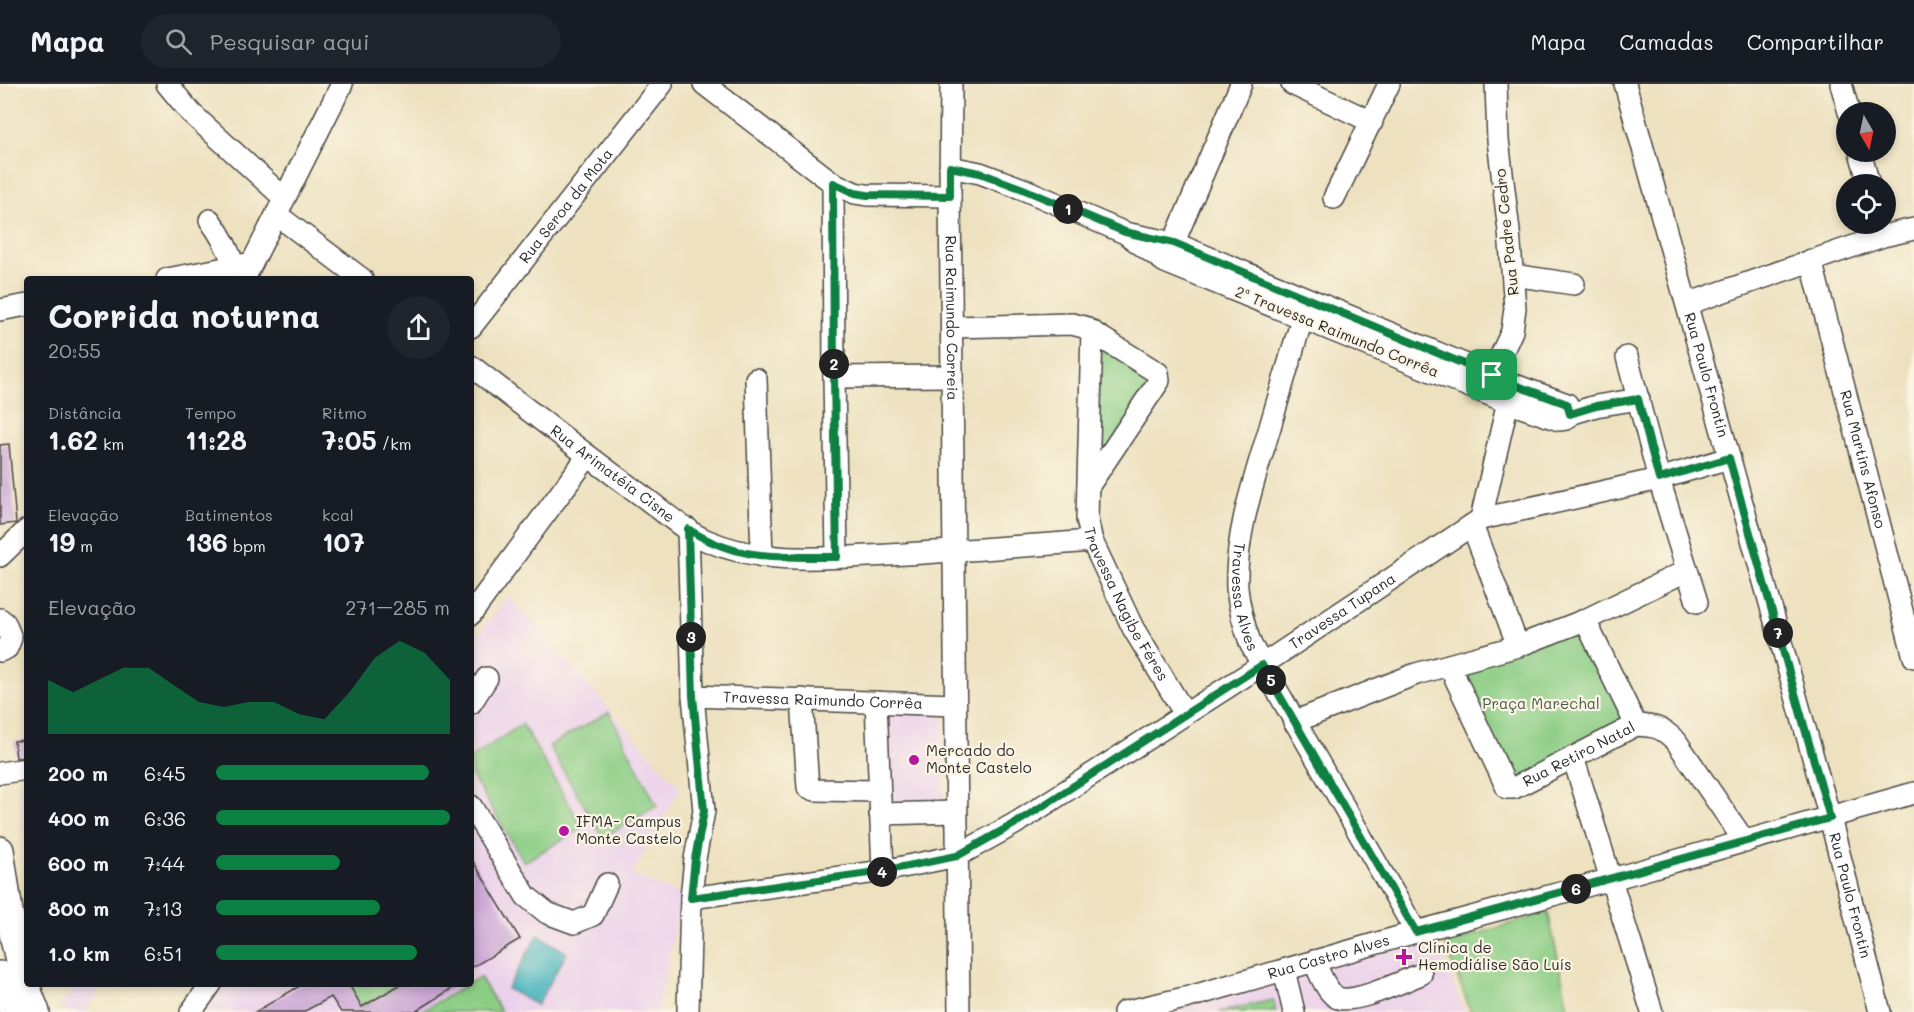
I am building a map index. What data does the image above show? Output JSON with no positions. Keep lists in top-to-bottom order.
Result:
{
  "streets": {
    "street": [
      "Rua Seroa da Mota",
      "Rua Padre Cedro",
      "Rua Raimundo Correia",
      "2ª Travessa Raimundo Corrêa",
      "Rua Paulo Frontin",
      "Rua Martins Afonso",
      "Rua Arimatéia Cisne",
      "Travessa Alves",
      "Travessa Nagibe Féres",
      "Travessa Tupana",
      "Travessa Raimundo Corrêa",
      "Rua Retiro Natal",
      "Rua Castro Alves"
    ]
  },
  "crossings": [
    ["Rua Padre Cedro", "2ª Travessa Raimundo Corrêa"],
    ["Rua Raimundo Correia", "2ª Travessa Raimundo Corrêa"],
    ["Rua Raimundo Correia", "Rua Arimatéia Cisne"],
    ["Rua Raimundo Correia", "Travessa Tupana"],
    ["Rua Raimundo Correia", "Travessa Raimundo Corrêa"],
    ["2ª Travessa Raimundo Corrêa", "Travessa Alves"],
    ["Rua Paulo Frontin", "Travessa Tupana"],
    ["Rua Paulo Frontin", "Rua Castro Alves"],
    ["Rua Arimatéia Cisne", "Travessa Nagibe Féres"],
    ["Travessa Alves", "Travessa Tupana"],
    ["Travessa Alves", "Rua Castro Alves"],
    ["Travessa Nagibe Féres", "Travessa Tupana"]
  ],
  "parks": ["Praça Marechal"],
  "places": {
    "other": ["Mercado do Monte Castelo", "IFMA- Campus Monte Castelo"],
    "health": ["Clínica de Hemodiálise São Luís"]
  },
  "north": "bottom",
  "page": {
    "header": "Mapa",
    "search": "Pesquisar aqui",
    "nav": ["Mapa", "Camadas", "Compartilhar"],
    "pins": [
      "1",
      "2",
      "7",
      "3",
      "5",
      "4",
      "6"
    ],
    "heading": ["Corrida noturna", "20:55"],
    "stats": [
      ["Distância", "1.62 km"],
      ["Tempo", "11:28"],
      ["Ritmo", "7:05 /km"],
      ["Elevação", "19 m"],
      ["Batimentos", "136 bpm"],
      ["kcal", "107"]
    ],
    "chart": ["Elevação", "271–285 m"],
    "list": [
      {
        "name": "200 m",
        "note": "6:45"
      },
      {
        "name": "400 m",
        "note": "6:36"
      },
      {
        "name": "600 m",
        "note": "7:44"
      },
      {
        "name": "800 m",
        "note": "7:13"
      },
      {
        "name": "1.0 km",
        "note": "6:51"
      }
    ]
  }
}
